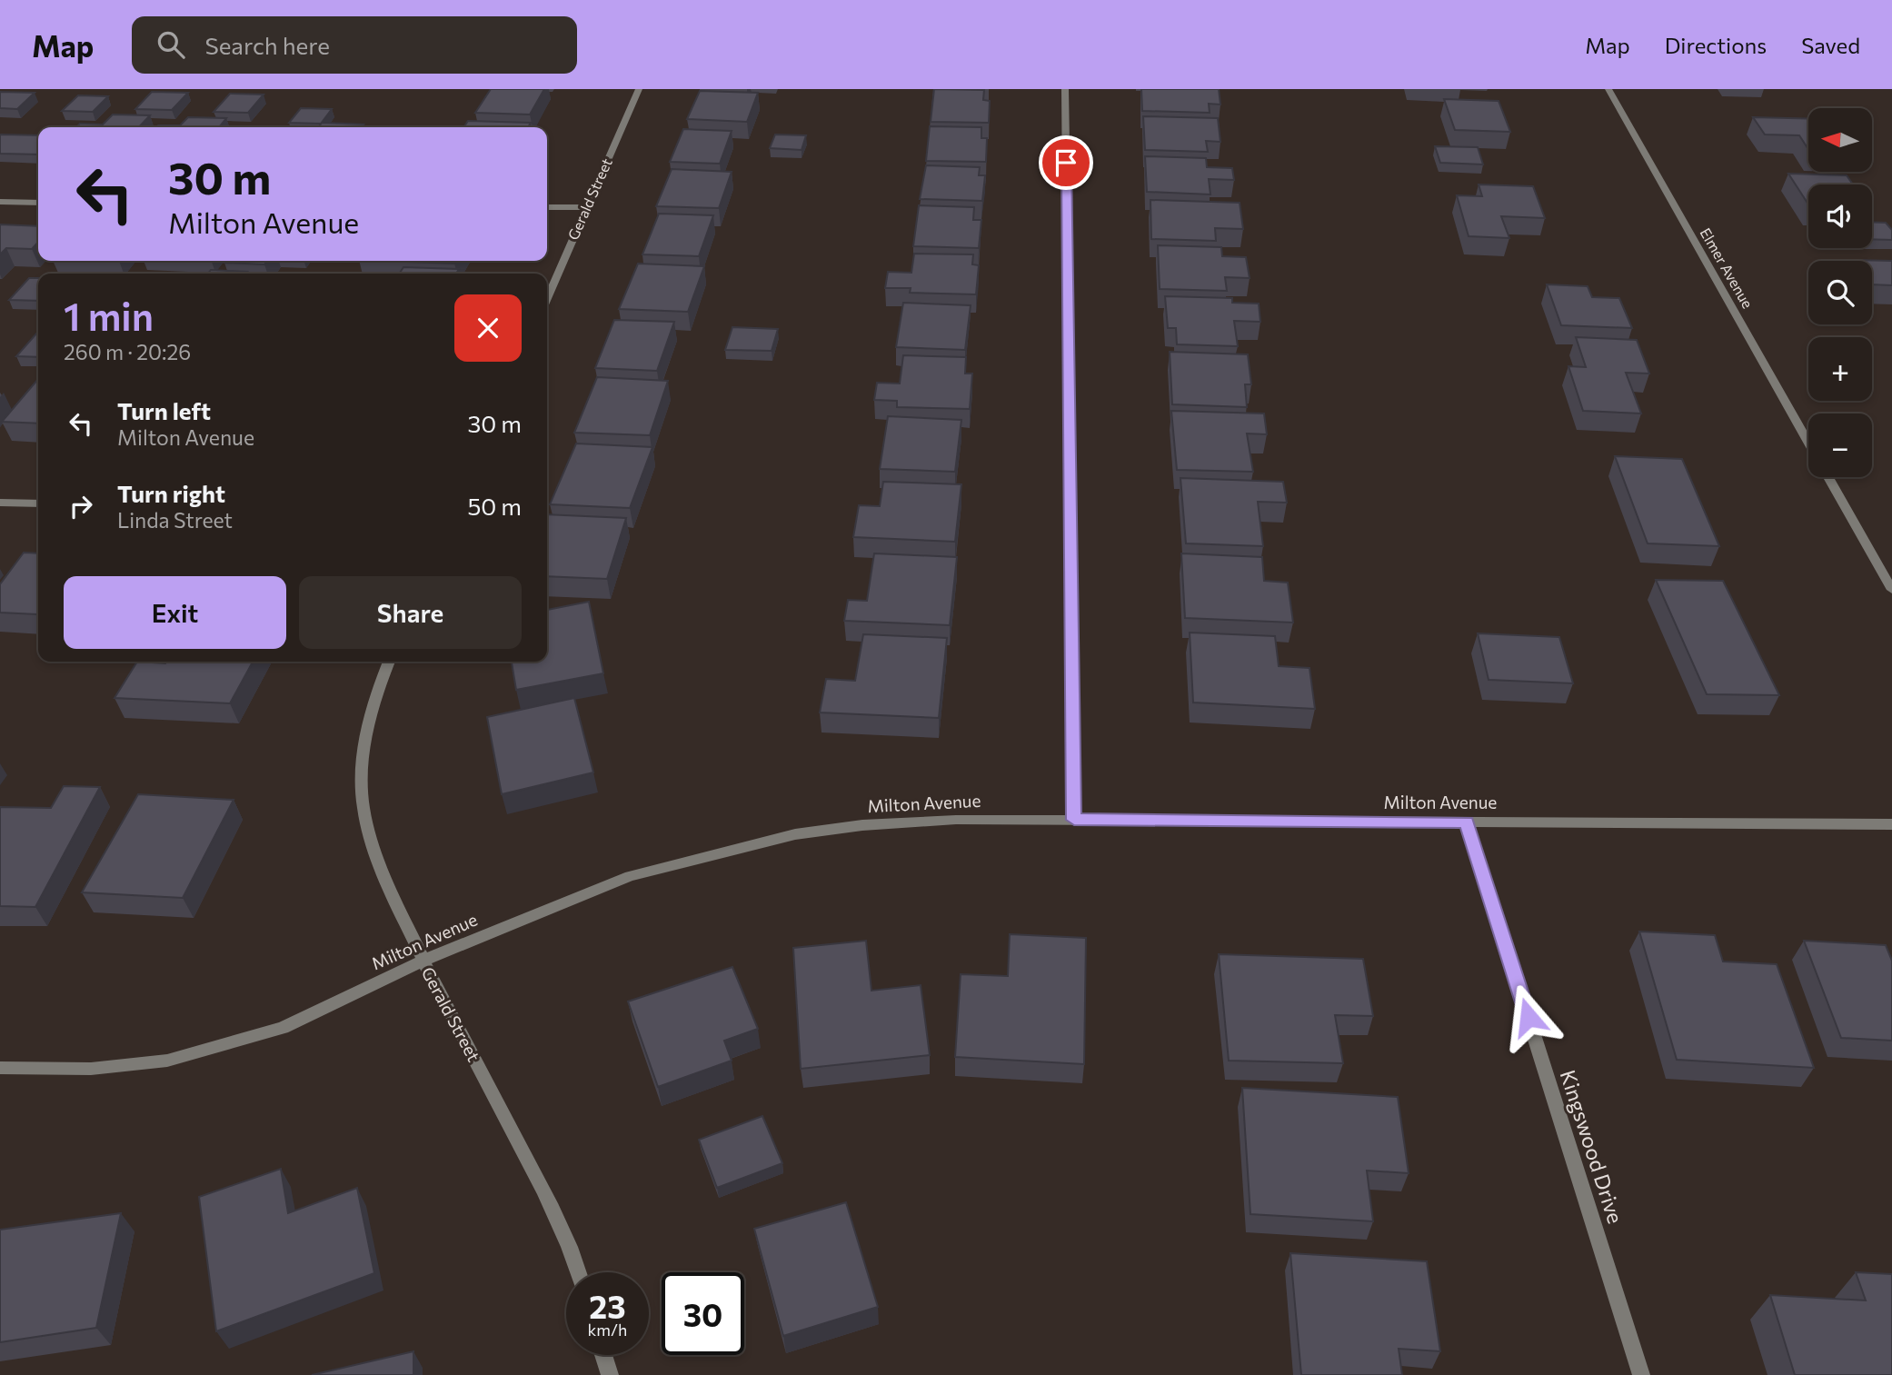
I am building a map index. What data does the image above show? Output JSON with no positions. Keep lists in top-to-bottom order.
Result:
{
  "streets": {
    "street": [
      "Gerald Street",
      "Elmer Avenue",
      "Milton Avenue",
      "Kingswood Drive"
    ]
  },
  "crossings": [
    ["Gerald Street", "Milton Avenue"],
    ["Milton Avenue", "Kingswood Drive"]
  ],
  "north": "left",
  "page": {
    "header": "Map",
    "search": "Search here",
    "nav": ["Map", "Directions", "Saved"],
    "map_buttons": ["+", "−"],
    "turn": ["30 m", "Milton Avenue"],
    "heading": ["1 min", "260 m · 20:26"],
    "list": [
      {
        "name": "Turn left",
        "note": "Milton Avenue",
        "value": "30 m"
      },
      {
        "name": "Turn right",
        "note": "Linda Street",
        "value": "50 m"
      }
    ],
    "buttons": ["Exit", "Share"],
    "speed": "23 km/h",
    "limit": "30"
  }
}
